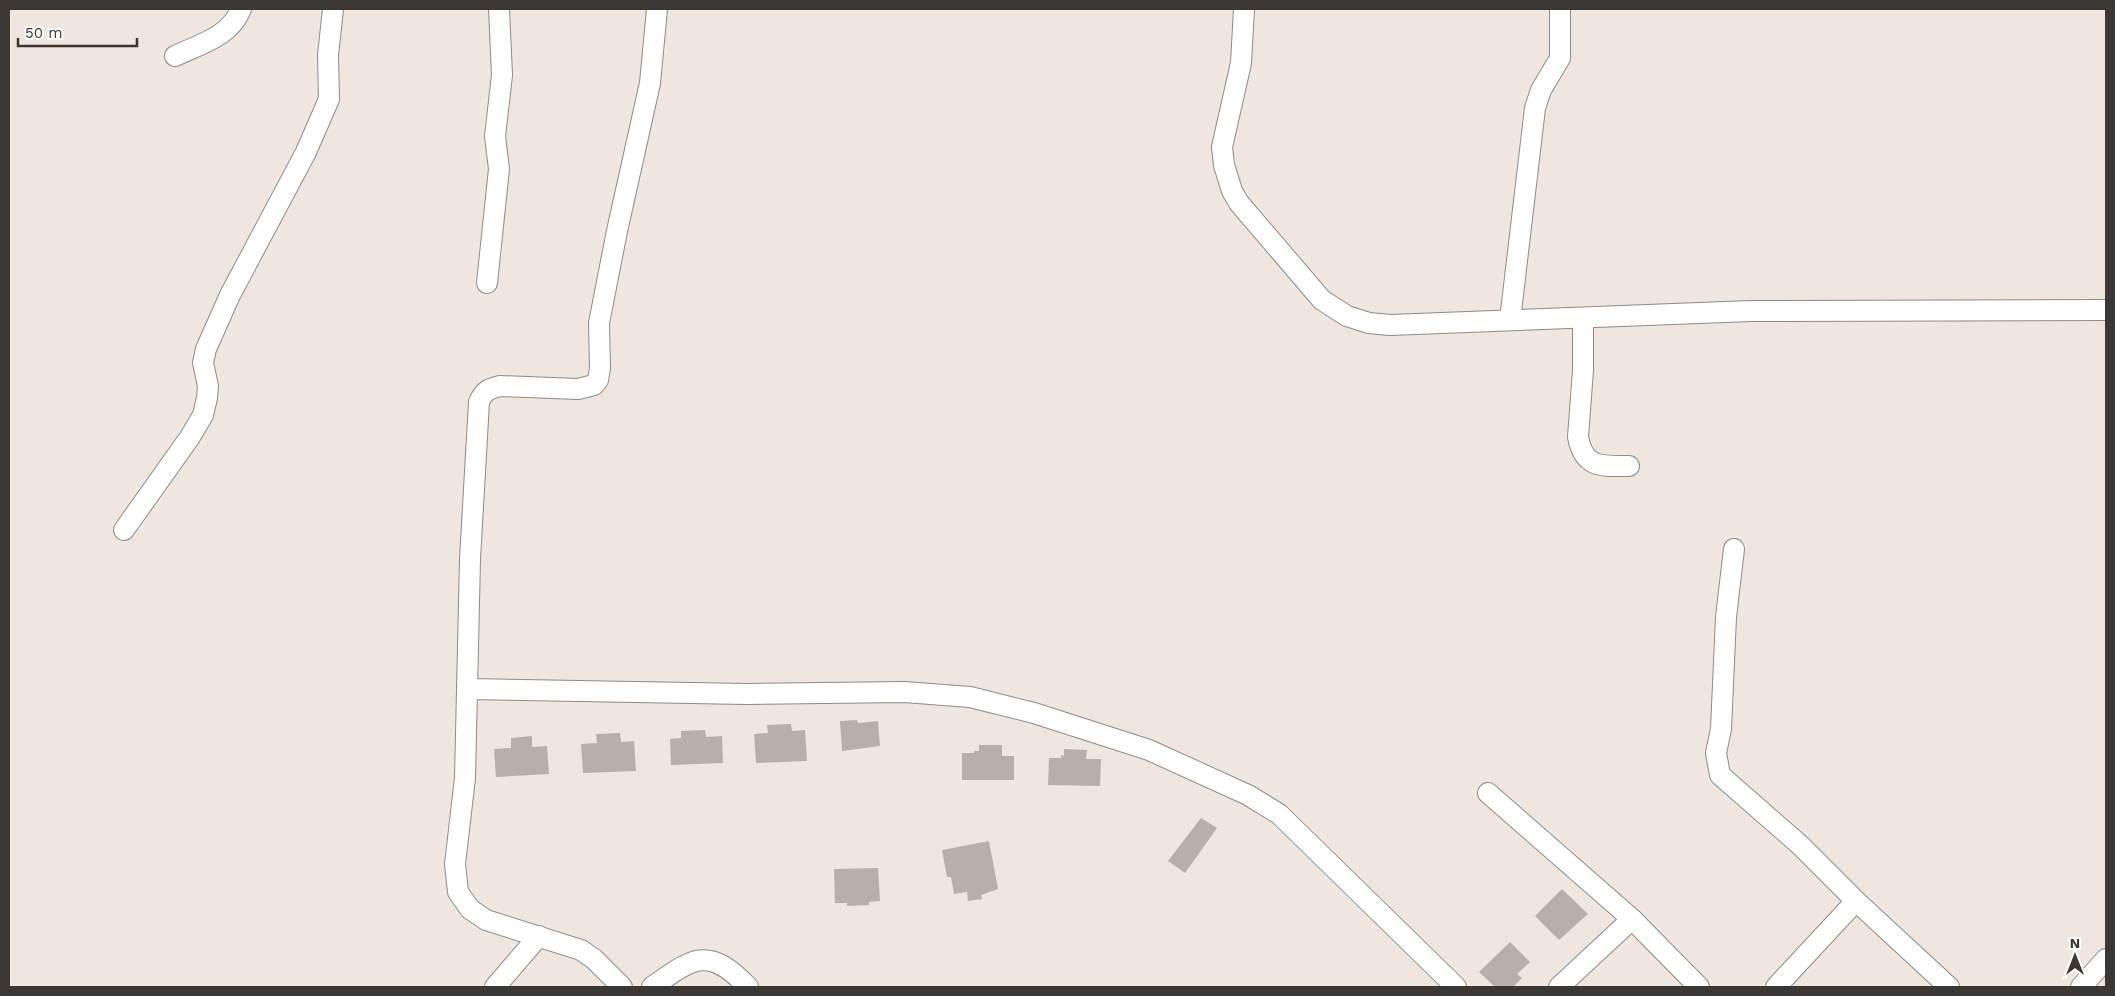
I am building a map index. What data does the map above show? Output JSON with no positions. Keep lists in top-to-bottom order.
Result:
{
  "scale_bar": "50 m",
  "north": "top"
}
